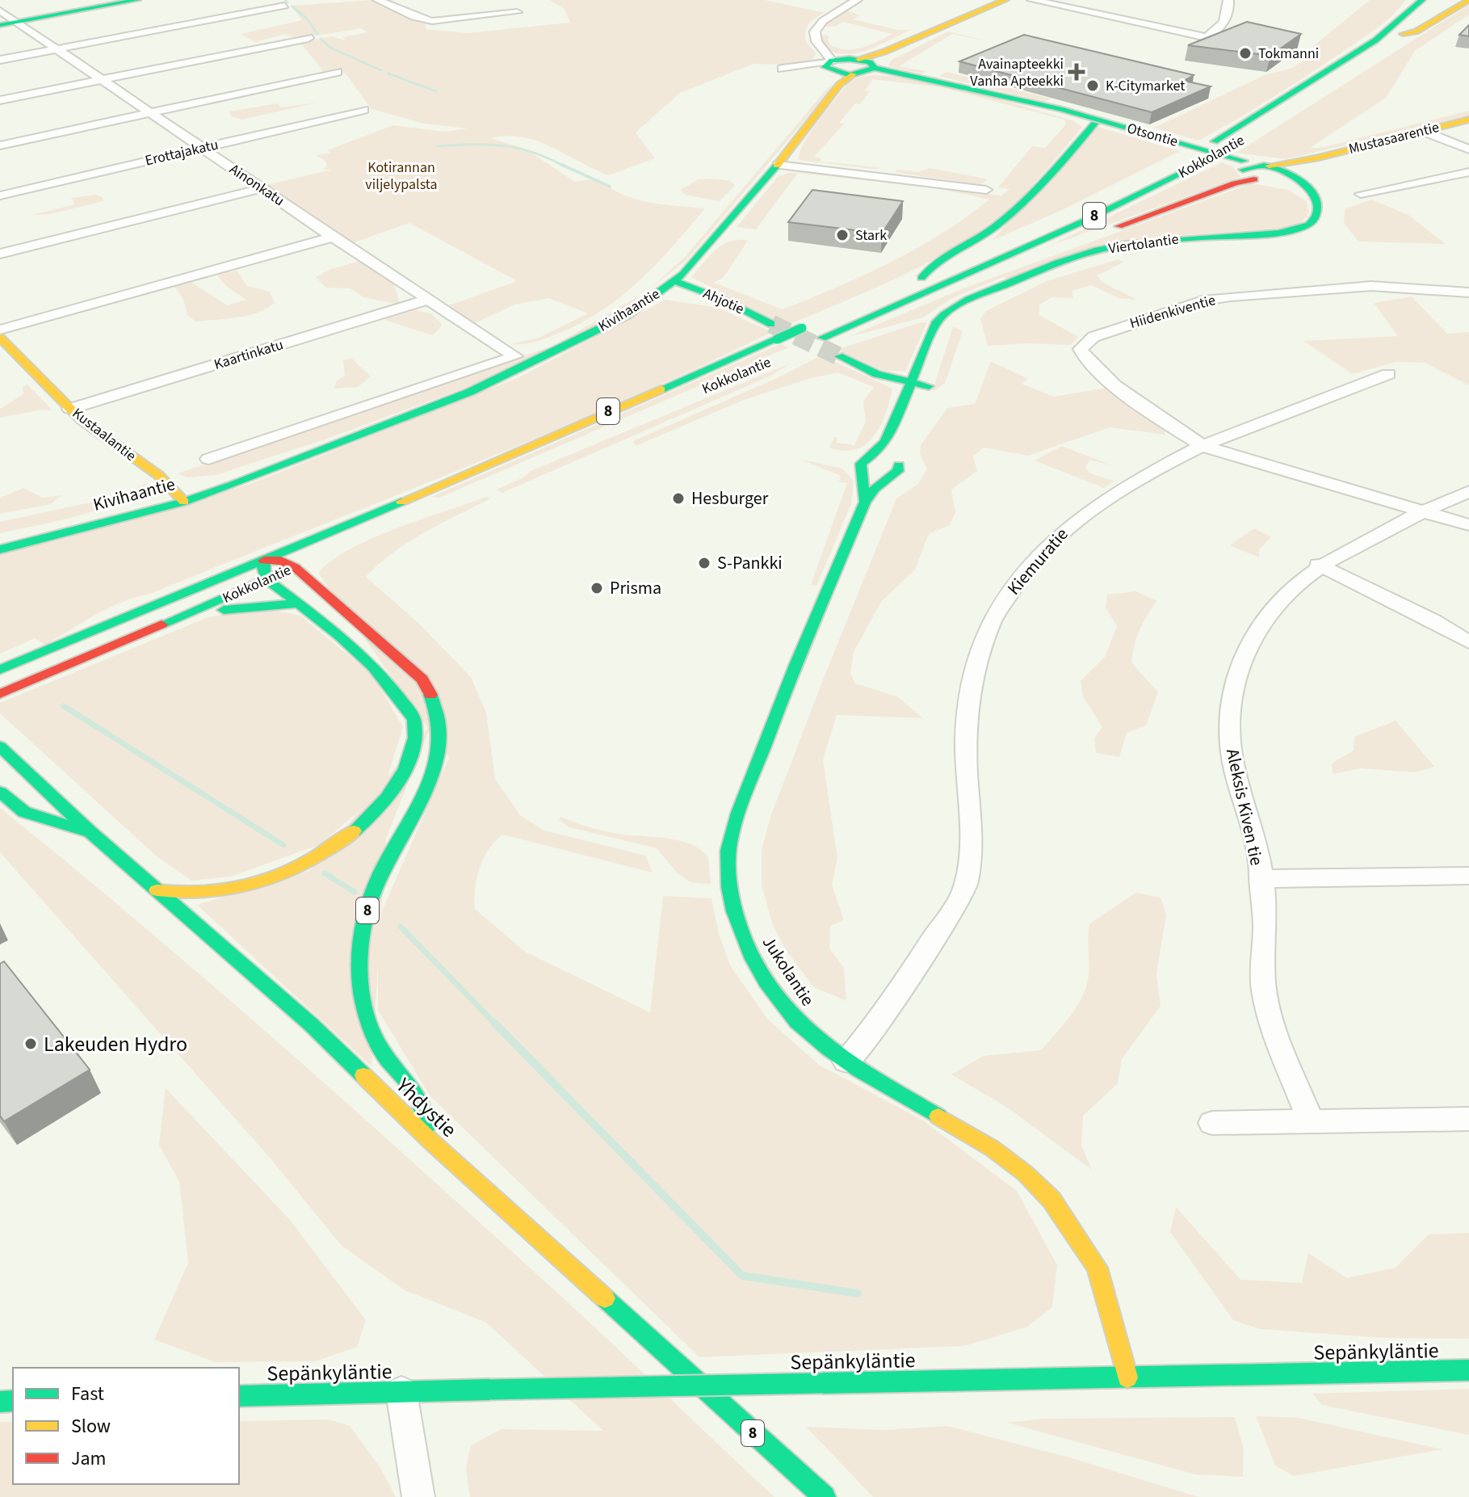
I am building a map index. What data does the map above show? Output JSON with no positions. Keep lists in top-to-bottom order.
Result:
{
  "streets": {
    "main road": [
      "Otsontie",
      "Mustasaarentie",
      "Kokkolantie",
      "8",
      "Viertolantie",
      "Ahjotie",
      "Kivihaantie",
      "Kustaalantie",
      "Jukolantie",
      "Yhdystie",
      "Sepänkyläntie"
    ],
    "street": [
      "Erottajakatu",
      "Ainonkatu",
      "Hiidenkiventie",
      "Kaartinkatu",
      "Kiemuratie",
      "Aleksis Kiven tie"
    ]
  },
  "crossings": [
    ["Otsontie", "Mustasaarentie"],
    ["Otsontie", "Kivihaantie"],
    ["Erottajakatu", "Ainonkatu"],
    ["Kokkolantie", "8"],
    ["Ainonkatu", "Kaartinkatu"],
    ["8", "Yhdystie"],
    ["Ahjotie", "Kivihaantie"],
    ["Kivihaantie", "Kustaalantie"],
    ["Hiidenkiventie", "Kiemuratie"],
    ["Kaartinkatu", "Kustaalantie"],
    ["Kiemuratie", "Jukolantie"],
    ["Jukolantie", "Sepänkyläntie"]
  ],
  "parks": ["Kotirannan viljelypalsta"],
  "places": {
    "other": [
      "Tokmanni",
      "K-Citymarket",
      "Stark",
      "Hesburger",
      "S-Pankki",
      "Prisma",
      "Lakeuden Hydro"
    ],
    "health": ["Avainapteekki Vanha Apteekki"]
  },
  "legend": ["Fast", "Slow", "Jam"]
}
